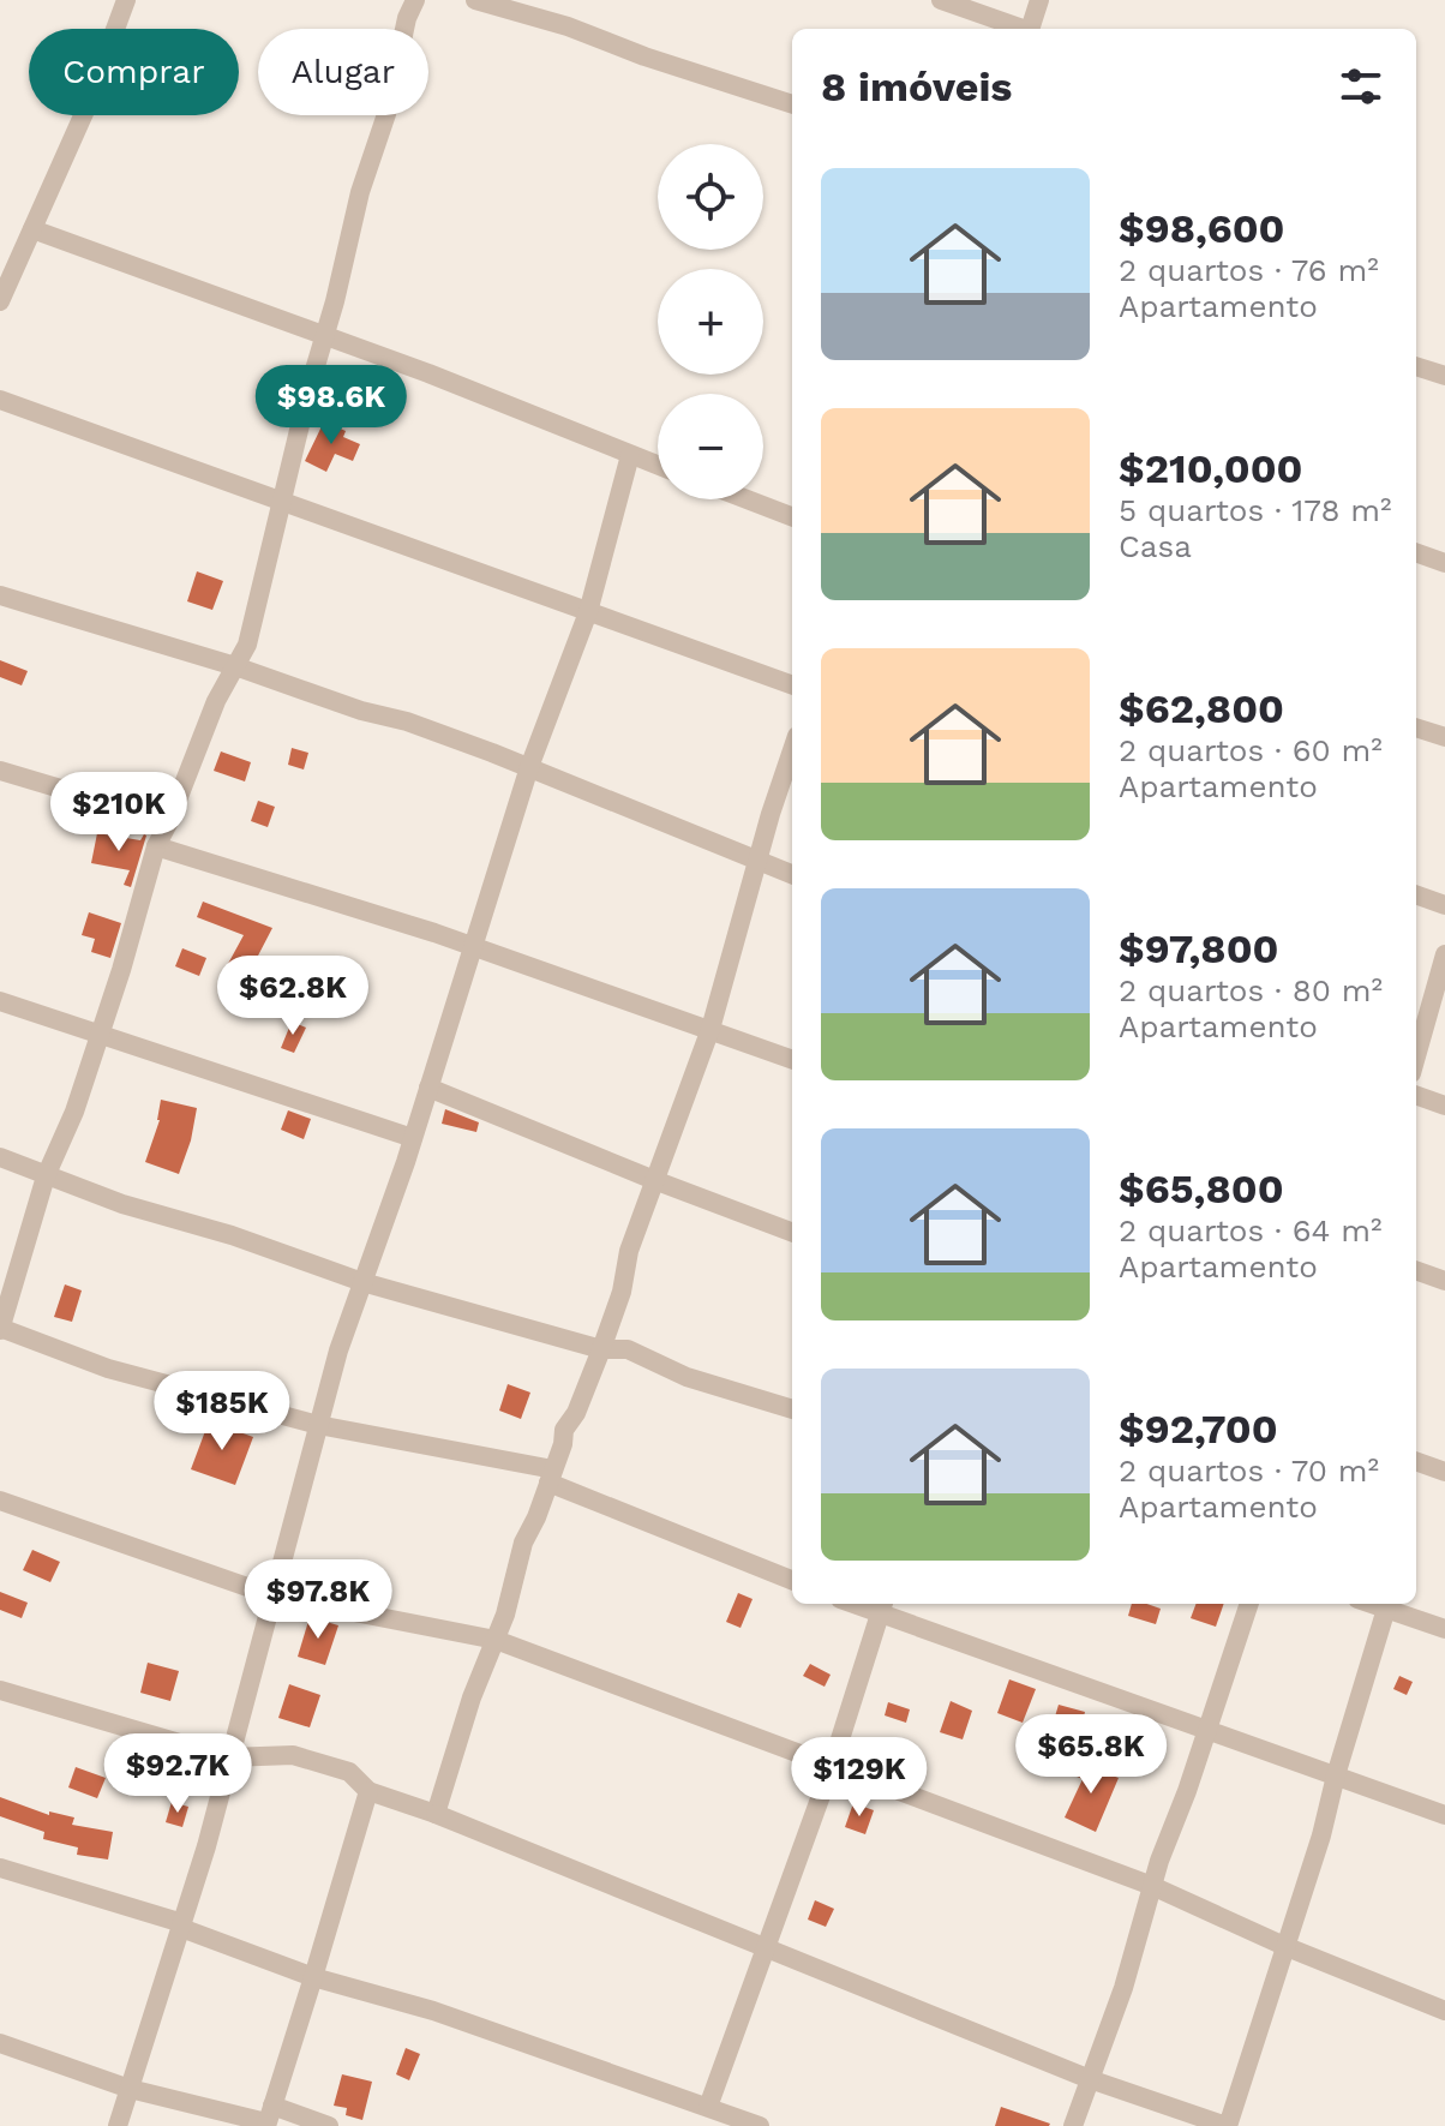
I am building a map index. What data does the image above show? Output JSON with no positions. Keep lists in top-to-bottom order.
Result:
{
  "page": {
    "chip": ["Comprar", "Alugar"],
    "heading": "8 imóveis",
    "map_buttons": ["+", "−"],
    "list": [
      {
        "name": "$98,600",
        "note": "2 quartos · 76 m² · Apartamento"
      },
      {
        "name": "$210,000",
        "note": "5 quartos · 178 m² · Casa"
      },
      {
        "name": "$62,800",
        "note": "2 quartos · 60 m² · Apartamento"
      },
      {
        "name": "$97,800",
        "note": "2 quartos · 80 m² · Apartamento"
      },
      {
        "name": "$65,800",
        "note": "2 quartos · 64 m² · Apartamento"
      },
      {
        "name": "$92,700",
        "note": "2 quartos · 70 m² · Apartamento"
      }
    ],
    "price": [
      "$98.6K",
      "$210K",
      "$62.8K",
      "$185K",
      "$97.8K",
      "$65.8K",
      "$92.7K",
      "$129K"
    ]
  }
}
